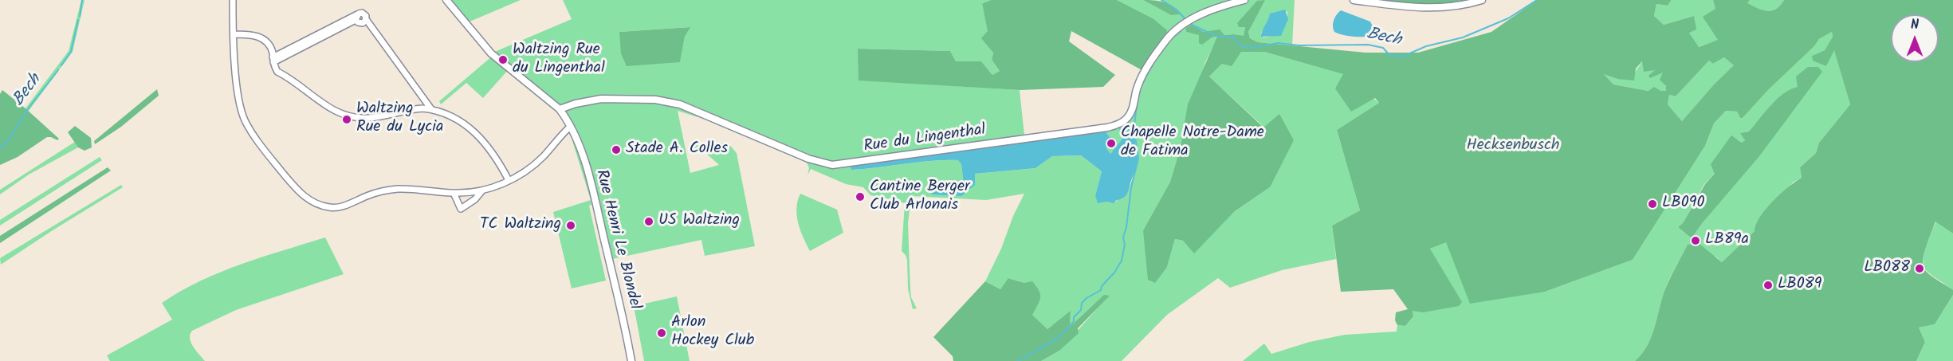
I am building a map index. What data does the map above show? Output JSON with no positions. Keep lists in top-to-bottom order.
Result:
{
  "streets": {
    "street": ["Rue du Lingenthal", "Rue Henri Le Blondel"]
  },
  "water": ["Bech"],
  "parks": ["Hecksenbusch"],
  "places": [
    "Waltzing Rue du Lingenthal",
    "Waltzing Rue du Lycia",
    "Chapelle Notre-Dame de Fatima",
    "Stade A. Colles",
    "Cantine Berger Club Arlonais",
    "LB090",
    "US Waltzing",
    "TC Waltzing",
    "LB89a",
    "LB088",
    "LB089",
    "Arlon Hockey Club"
  ],
  "north": "top"
}
